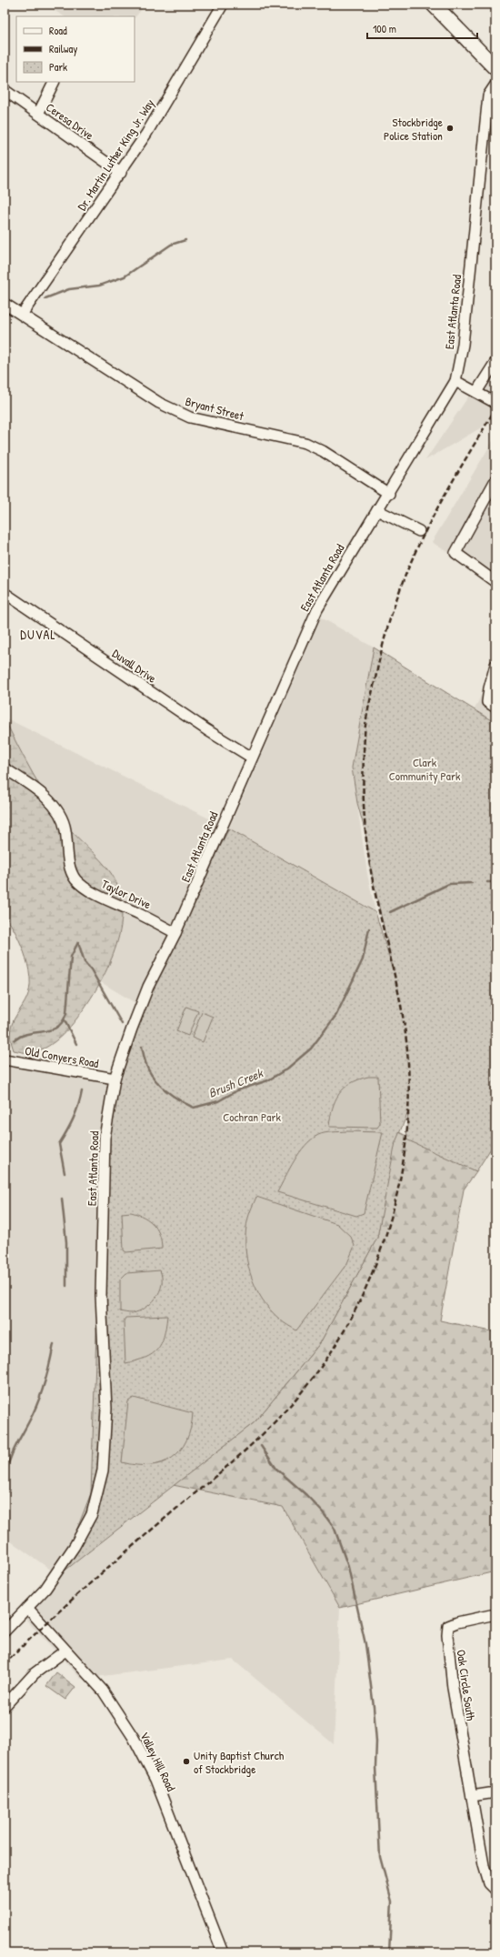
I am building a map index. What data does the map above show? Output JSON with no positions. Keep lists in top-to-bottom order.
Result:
{
  "streets": {
    "street": [
      "Ceresa Drive",
      "Dr. Martin Luther King Jr. Way",
      "East Atlanta Road",
      "Bryant Street",
      "Duvall Drive",
      "Taylor Drive",
      "Old Conyers Road",
      "Oak Circle South",
      "Valley Hill Road"
    ]
  },
  "crossings": [
    ["Ceresa Drive", "Dr. Martin Luther King Jr. Way"],
    ["Dr. Martin Luther King Jr. Way", "Bryant Street"],
    ["East Atlanta Road", "Bryant Street"],
    ["East Atlanta Road", "Duvall Drive"],
    ["East Atlanta Road", "Taylor Drive"],
    ["East Atlanta Road", "Old Conyers Road"],
    ["East Atlanta Road", "Valley Hill Road"]
  ],
  "districts": ["DUVAL"],
  "water": ["Brush Creek"],
  "parks": ["Clark Community Park", "Cochran Park"],
  "places": ["Stockbridge Police Station", "Unity Baptist Church of Stockbridge"],
  "legend": ["Road", "Railway", "Park"],
  "scale_bar": "100 m"
}
